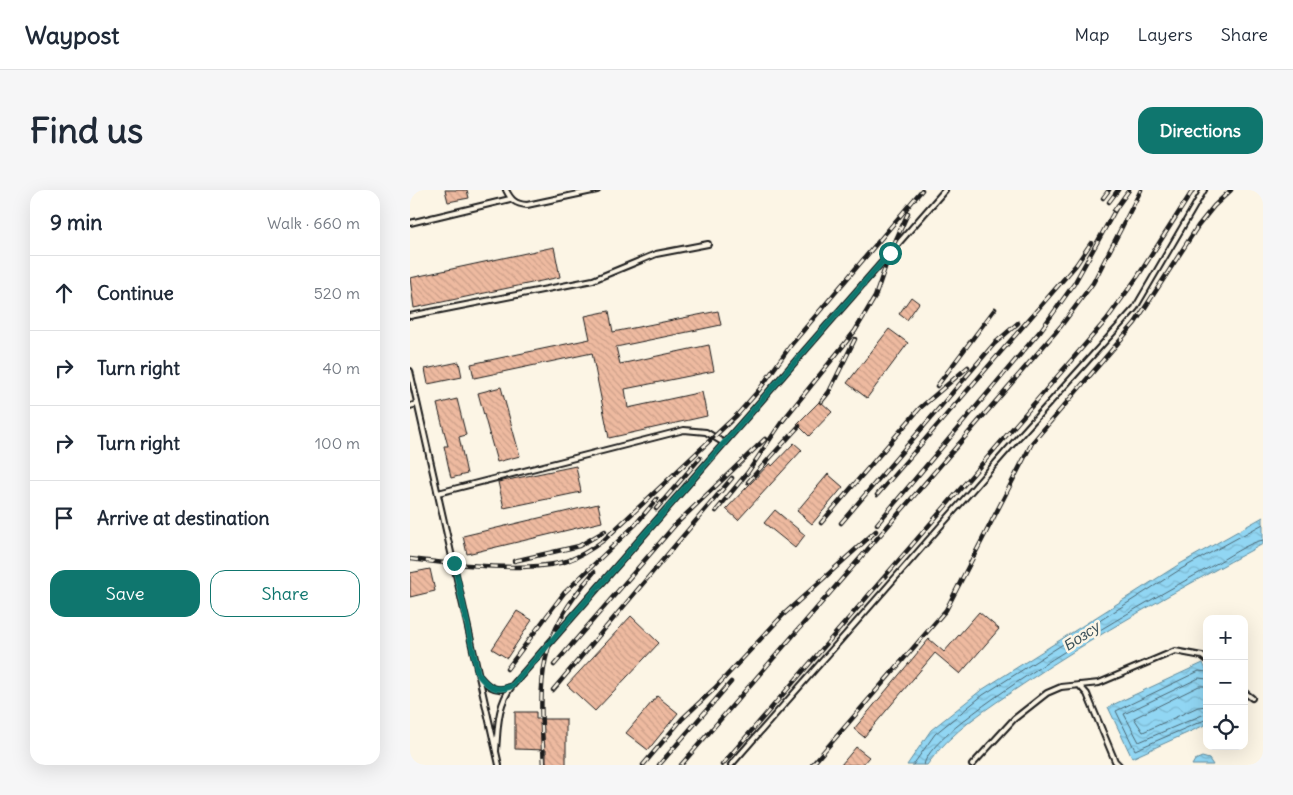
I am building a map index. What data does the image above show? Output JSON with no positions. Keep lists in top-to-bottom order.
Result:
{
  "water": ["Бозсу"],
  "page": {
    "header": "Waypost",
    "nav": ["Map", "Layers", "Share"],
    "buttons": [
      "Directions",
      ["Save", "Share"]
    ],
    "title": "Find us",
    "heading": ["9 min", "Walk · 660 m"],
    "list": [
      ["Continue", "520 m"],
      ["Turn right", "40 m"],
      ["Turn right", "100 m"],
      "Arrive at destination"
    ],
    "map_buttons": ["+", "−"]
  }
}
